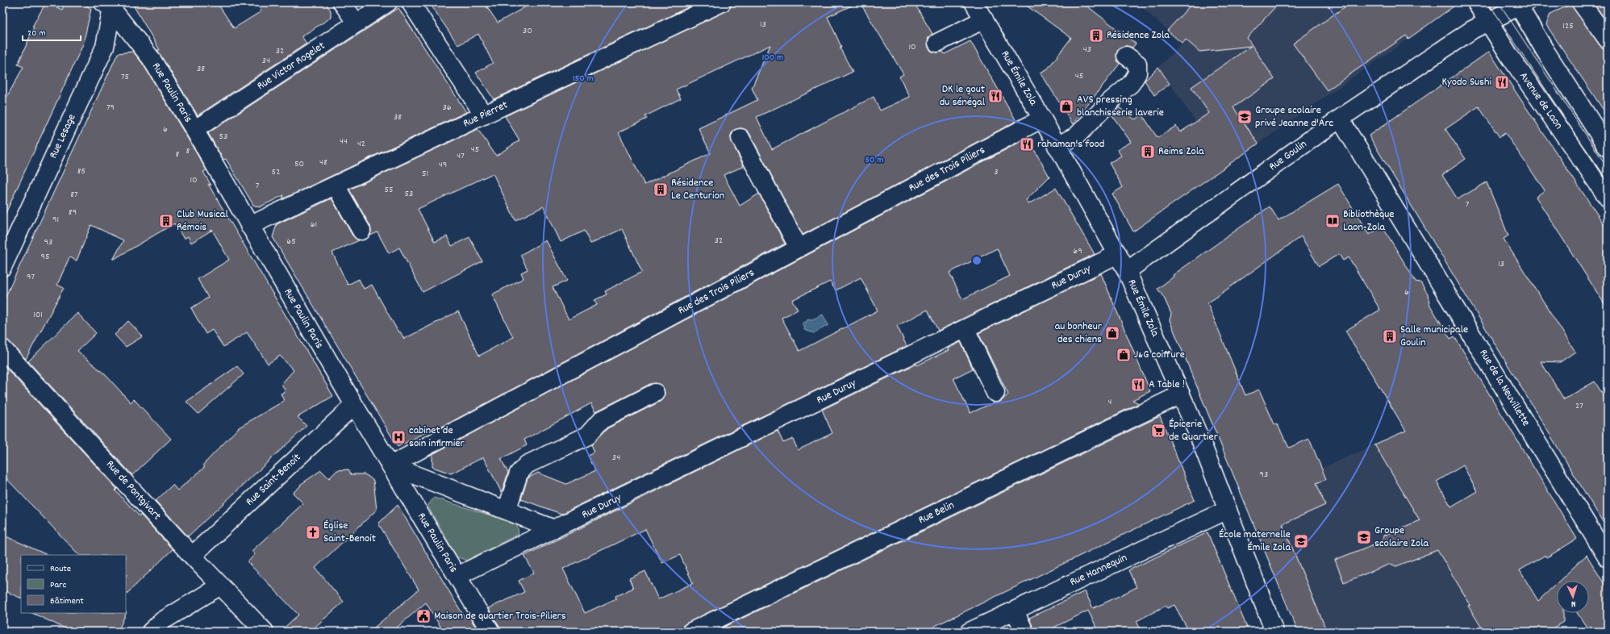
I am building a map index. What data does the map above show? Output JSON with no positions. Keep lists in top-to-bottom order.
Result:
{
  "streets": {
    "street": [
      "Rue Victor Rogelet",
      "Rue Émile Zola",
      "Rue Paulin Paris",
      "Avenue de Laon",
      "Rue Pierret",
      "Rue Lesage",
      "Rue Goulin",
      "Rue des Trois Piliers",
      "Rue Duruy",
      "Rue de la Neuvillette",
      "Rue Saint-Benoit",
      "Rue de Pontgivart",
      "Rue Belin",
      "Rue Hannequin"
    ]
  },
  "crossings": [
    ["Rue Victor Rogelet", "Rue Paulin Paris"],
    ["Rue Émile Zola", "Rue Goulin"],
    ["Rue Émile Zola", "Rue des Trois Piliers"],
    ["Rue Émile Zola", "Rue Duruy"],
    ["Rue Émile Zola", "Rue Belin"],
    ["Rue Émile Zola", "Rue Hannequin"],
    ["Rue Paulin Paris", "Rue Pierret"],
    ["Rue Paulin Paris", "Rue Lesage"],
    ["Rue Paulin Paris", "Rue des Trois Piliers"],
    ["Rue Paulin Paris", "Rue Duruy"],
    ["Rue Paulin Paris", "Rue Saint-Benoit"],
    ["Avenue de Laon", "Rue Goulin"],
    ["Rue Goulin", "Rue de la Neuvillette"],
    ["Rue Saint-Benoit", "Rue de Pontgivart"]
  ],
  "places": {
    "building": [
      "Résidence Zola",
      "Reims Zola",
      "Résidence Le Centurion",
      "Club Musical Rémois",
      "Salle municipale Goulin"
    ],
    "restaurant": [
      "Kyodo Sushi",
      "DK le gout du sénégal",
      "rahaman's food",
      "A Table !"
    ],
    "shop": ["AVS pressing blanchisserie laverie", "au bonheur des chiens", "J&G coiffure"],
    "school or university": ["Groupe scolaire privé Jeanne d'Arc", "Groupe scolaire Zola", "École maternelle Émile Zola"],
    "library": ["Bibliothèque Laon-Zola"],
    "supermarket": ["Épicerie de Quartier"],
    "hospital": ["cabinet de soin infirmier"],
    "church": ["Église Saint-Benoit"],
    "public building": ["Maison de quartier Trois-Piliers"]
  },
  "house_numbers": [
    "13",
    "125",
    "30",
    "10",
    "43",
    "32",
    "34",
    "38",
    "45",
    "75",
    "79",
    "36",
    "38",
    "6",
    "53",
    "44",
    "42",
    "45",
    "8",
    "8",
    "47",
    "48",
    "50",
    "49",
    "85",
    "52",
    "3",
    "51",
    "10",
    "7",
    "55",
    "53",
    "87",
    "7",
    "89",
    "91",
    "61",
    "32",
    "65",
    "93",
    "69",
    "95",
    "13",
    "97",
    "6",
    "101",
    "4",
    "27",
    "34",
    "93"
  ],
  "legend": ["Route", "Parc", "Bâtiment"],
  "scale_bar": "20 m",
  "north": "bottom",
  "rings": ["100 m", "150 m", "50 m"]
}
